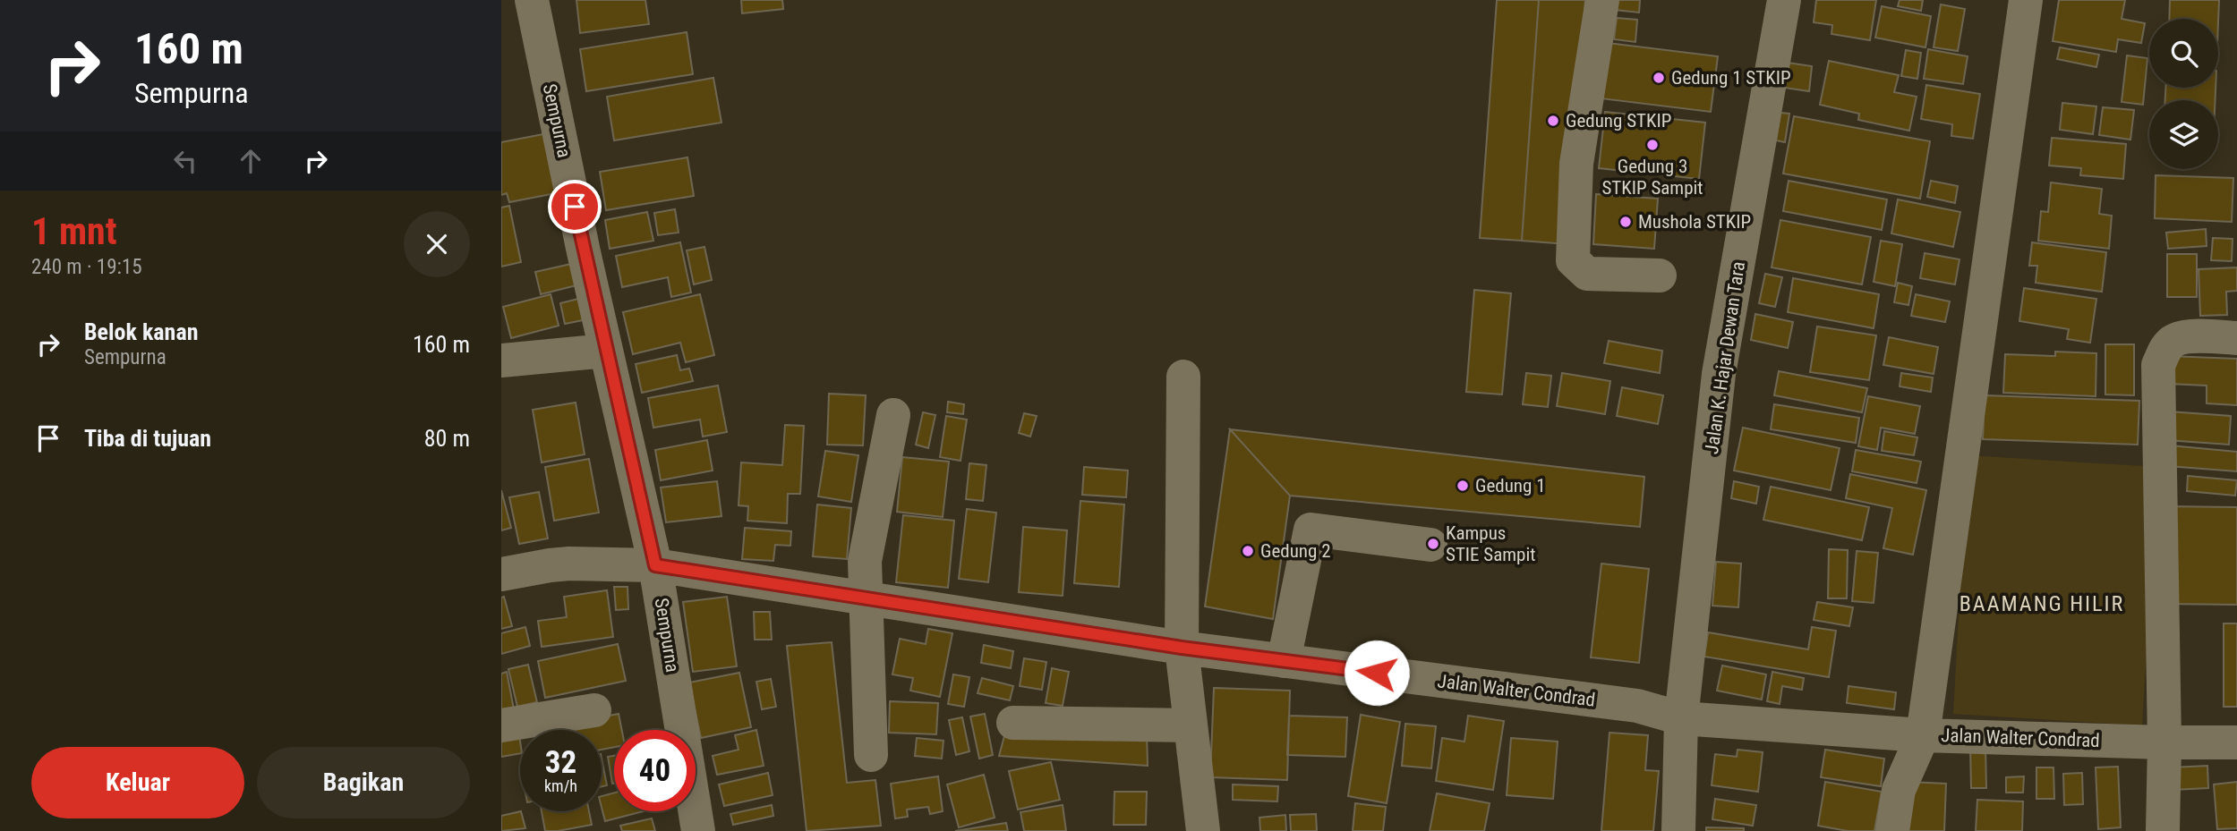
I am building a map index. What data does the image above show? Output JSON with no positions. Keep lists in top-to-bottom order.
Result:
{
  "streets": {
    "street": ["Sempurna", "Jalan K. Hajar Dewan Tara", "Jalan Walter Condrad"]
  },
  "crossings": [
    ["Sempurna", "Jalan Walter Condrad"],
    ["Jalan K. Hajar Dewan Tara", "Jalan Walter Condrad"]
  ],
  "districts": ["BAAMANG HILIR"],
  "places": [
    "Gedung 1 STKIP",
    "Gedung STKIP",
    "Gedung 3 STKIP Sampit",
    "Mushola STKIP",
    "Gedung 1",
    "Kampus STIE Sampit",
    "Gedung 2"
  ],
  "page": {
    "turn": ["160 m", "Sempurna"],
    "heading": ["1 mnt", "240 m · 19:15"],
    "list": [
      {
        "name": "Belok kanan",
        "note": "Sempurna",
        "value": "160 m"
      },
      {
        "name": "Tiba di tujuan",
        "value": "80 m"
      }
    ],
    "speed": "32 km/h",
    "limit": "40",
    "buttons": ["Keluar", "Bagikan"]
  }
}
